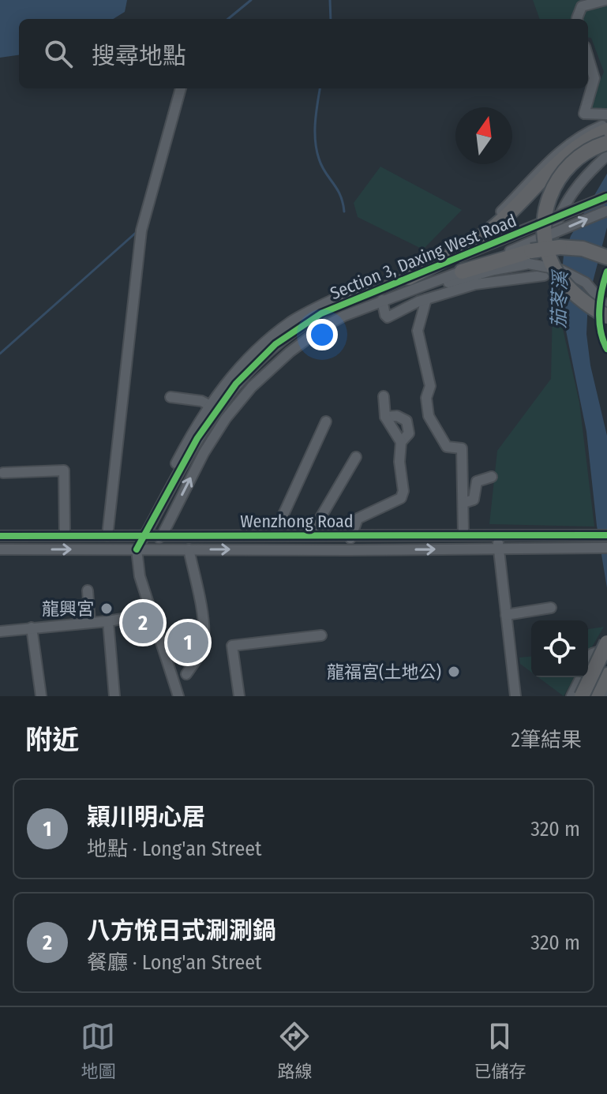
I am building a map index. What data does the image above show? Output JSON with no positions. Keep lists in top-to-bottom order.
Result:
{
  "streets": {
    "street": ["Section 3, Daxing West Road", "Wenzhong Road"]
  },
  "crossings": [
    ["Section 3, Daxing West Road", "Wenzhong Road"]
  ],
  "water": ["茄苳溪"],
  "places": ["龍興宮", "龍福宮(土地公)"],
  "north": "top",
  "page": {
    "search": "搜尋地點",
    "pins": ["2", "1"],
    "heading": ["附近", "2筆結果"],
    "list": [
      {
        "mark": "1",
        "name": "穎川明心居",
        "note": "地點 · Long'an Street",
        "value": "320 m"
      },
      {
        "mark": "2",
        "name": "八方悅日式涮涮鍋",
        "note": "餐廳 · Long'an Street",
        "value": "320 m"
      }
    ],
    "nav": ["地圖", "路線", "已儲存"]
  }
}
